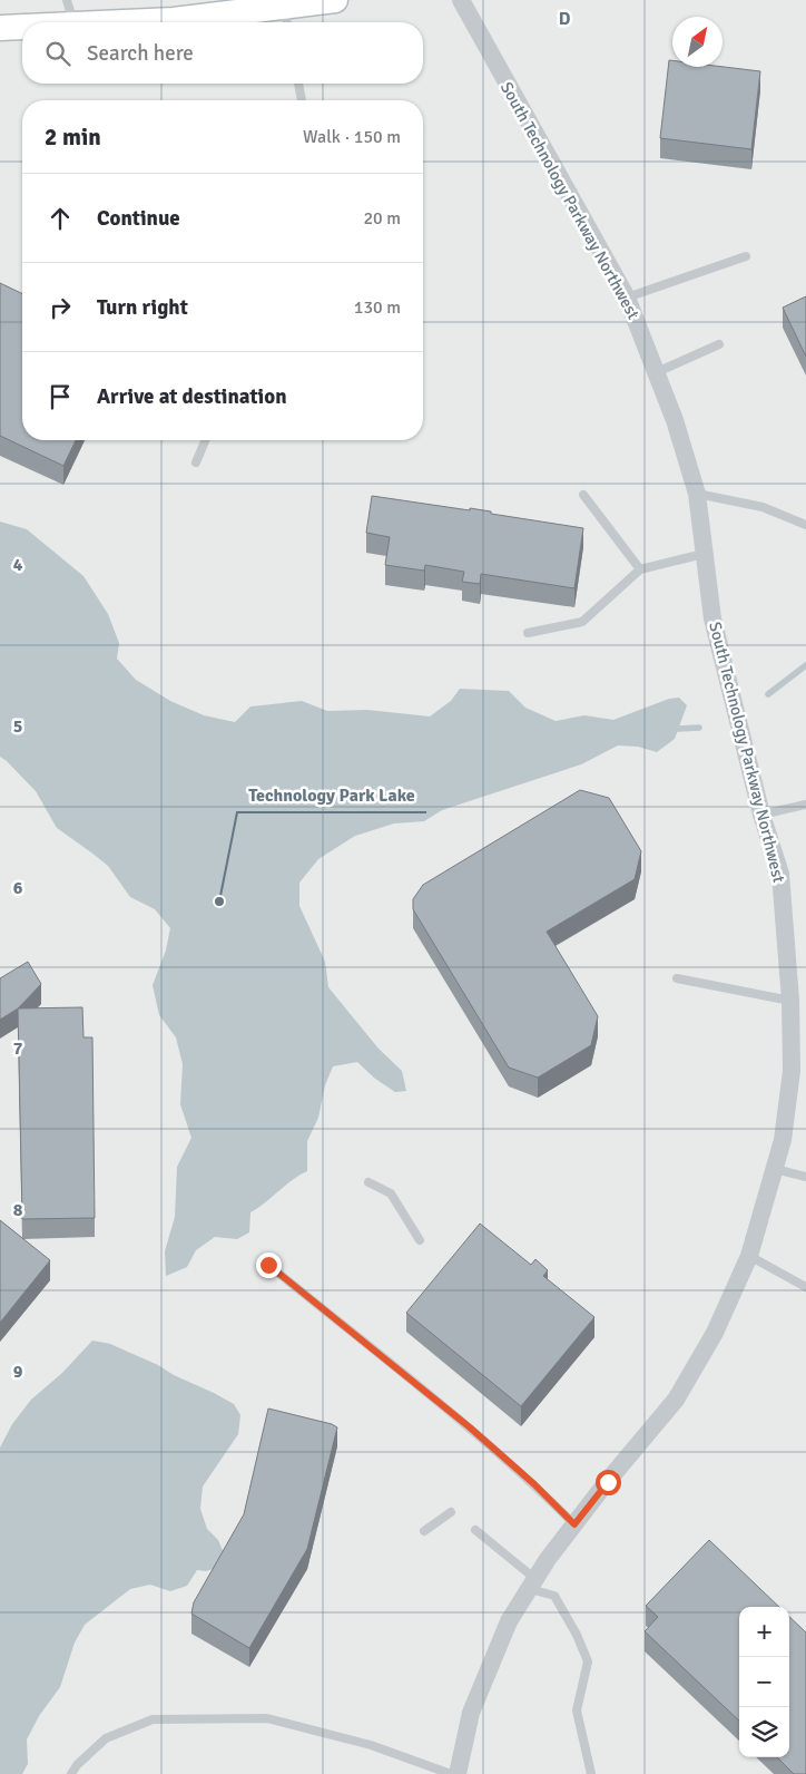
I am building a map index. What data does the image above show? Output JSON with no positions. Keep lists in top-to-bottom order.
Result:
{
  "streets": {
    "street": ["South Technology Parkway Northwest"]
  },
  "places": ["Technology Park Lake"],
  "north": "top right",
  "page": {
    "search": "Search here",
    "heading": ["2 min", "Walk · 150 m"],
    "list": [
      ["Continue", "20 m"],
      ["Turn right", "130 m"],
      "Arrive at destination"
    ],
    "map_buttons": ["+", "−"]
  },
  "grid": {
    "columns": ["D"],
    "rows": [
      "4",
      "5",
      "6",
      "7",
      "8",
      "9"
    ]
  }
}
